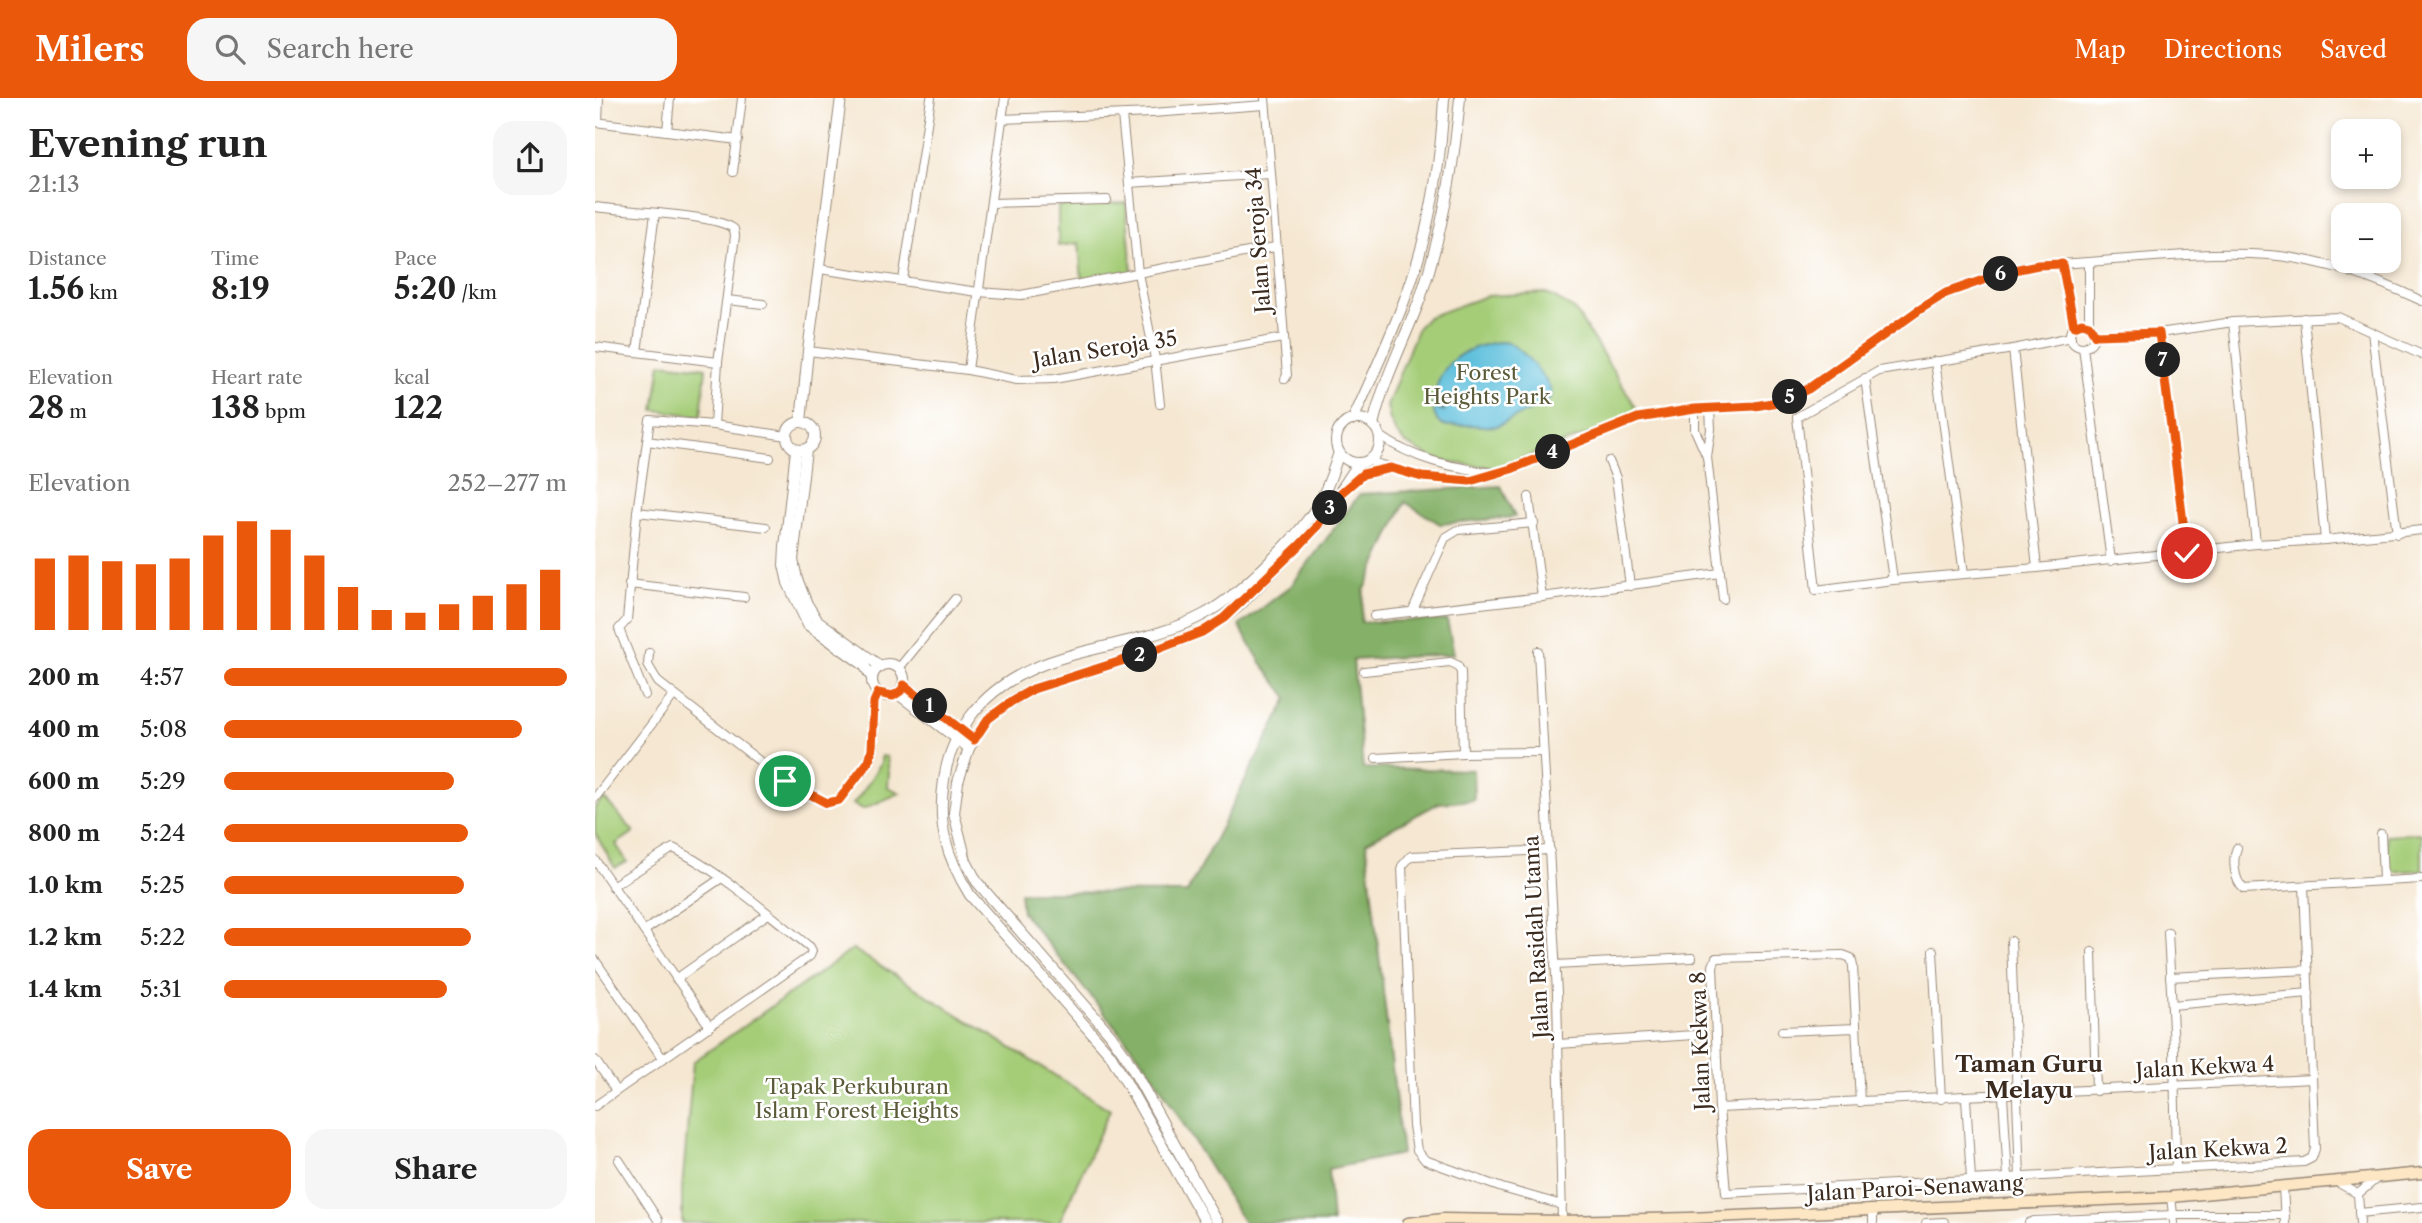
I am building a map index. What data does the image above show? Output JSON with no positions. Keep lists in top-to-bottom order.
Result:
{
  "streets": {
    "main road": ["Jalan Paroi-Senawang"],
    "street": [
      "Jalan Seroja 34",
      "Jalan Seroja 35",
      "Jalan Rasidah Utama",
      "Jalan Kekwa 8",
      "Jalan Kekwa 4",
      "Jalan Kekwa 2"
    ]
  },
  "crossings": [
    ["Jalan Seroja 34", "Jalan Seroja 35"],
    ["Jalan Rasidah Utama", "Jalan Paroi-Senawang"],
    ["Jalan Kekwa 8", "Jalan Kekwa 4"],
    ["Jalan Kekwa 8", "Jalan Kekwa 2"],
    ["Jalan Kekwa 4", "Jalan Kekwa 2"]
  ],
  "districts": ["Taman Guru Melayu"],
  "parks": ["Forest Heights Park", "Tapak Perkuburan Islam Forest Heights"],
  "page": {
    "header": "Milers",
    "search": "Search here",
    "nav": ["Map", "Directions", "Saved"],
    "heading": ["Evening run", "21:13"],
    "map_buttons": ["+", "−"],
    "stats": [
      ["Distance", "1.56 km"],
      ["Time", "8:19"],
      ["Pace", "5:20 /km"],
      ["Elevation", "28 m"],
      ["Heart rate", "138 bpm"],
      ["kcal", "122"]
    ],
    "pins": [
      "6",
      "7",
      "5",
      "4",
      "3",
      "2",
      "1"
    ],
    "chart": ["Elevation", "252–277 m"],
    "list": [
      {
        "name": "200 m",
        "note": "4:57"
      },
      {
        "name": "400 m",
        "note": "5:08"
      },
      {
        "name": "600 m",
        "note": "5:29"
      },
      {
        "name": "800 m",
        "note": "5:24"
      },
      {
        "name": "1.0 km",
        "note": "5:25"
      },
      {
        "name": "1.2 km",
        "note": "5:22"
      },
      {
        "name": "1.4 km",
        "note": "5:31"
      }
    ],
    "buttons": ["Save", "Share"]
  }
}
